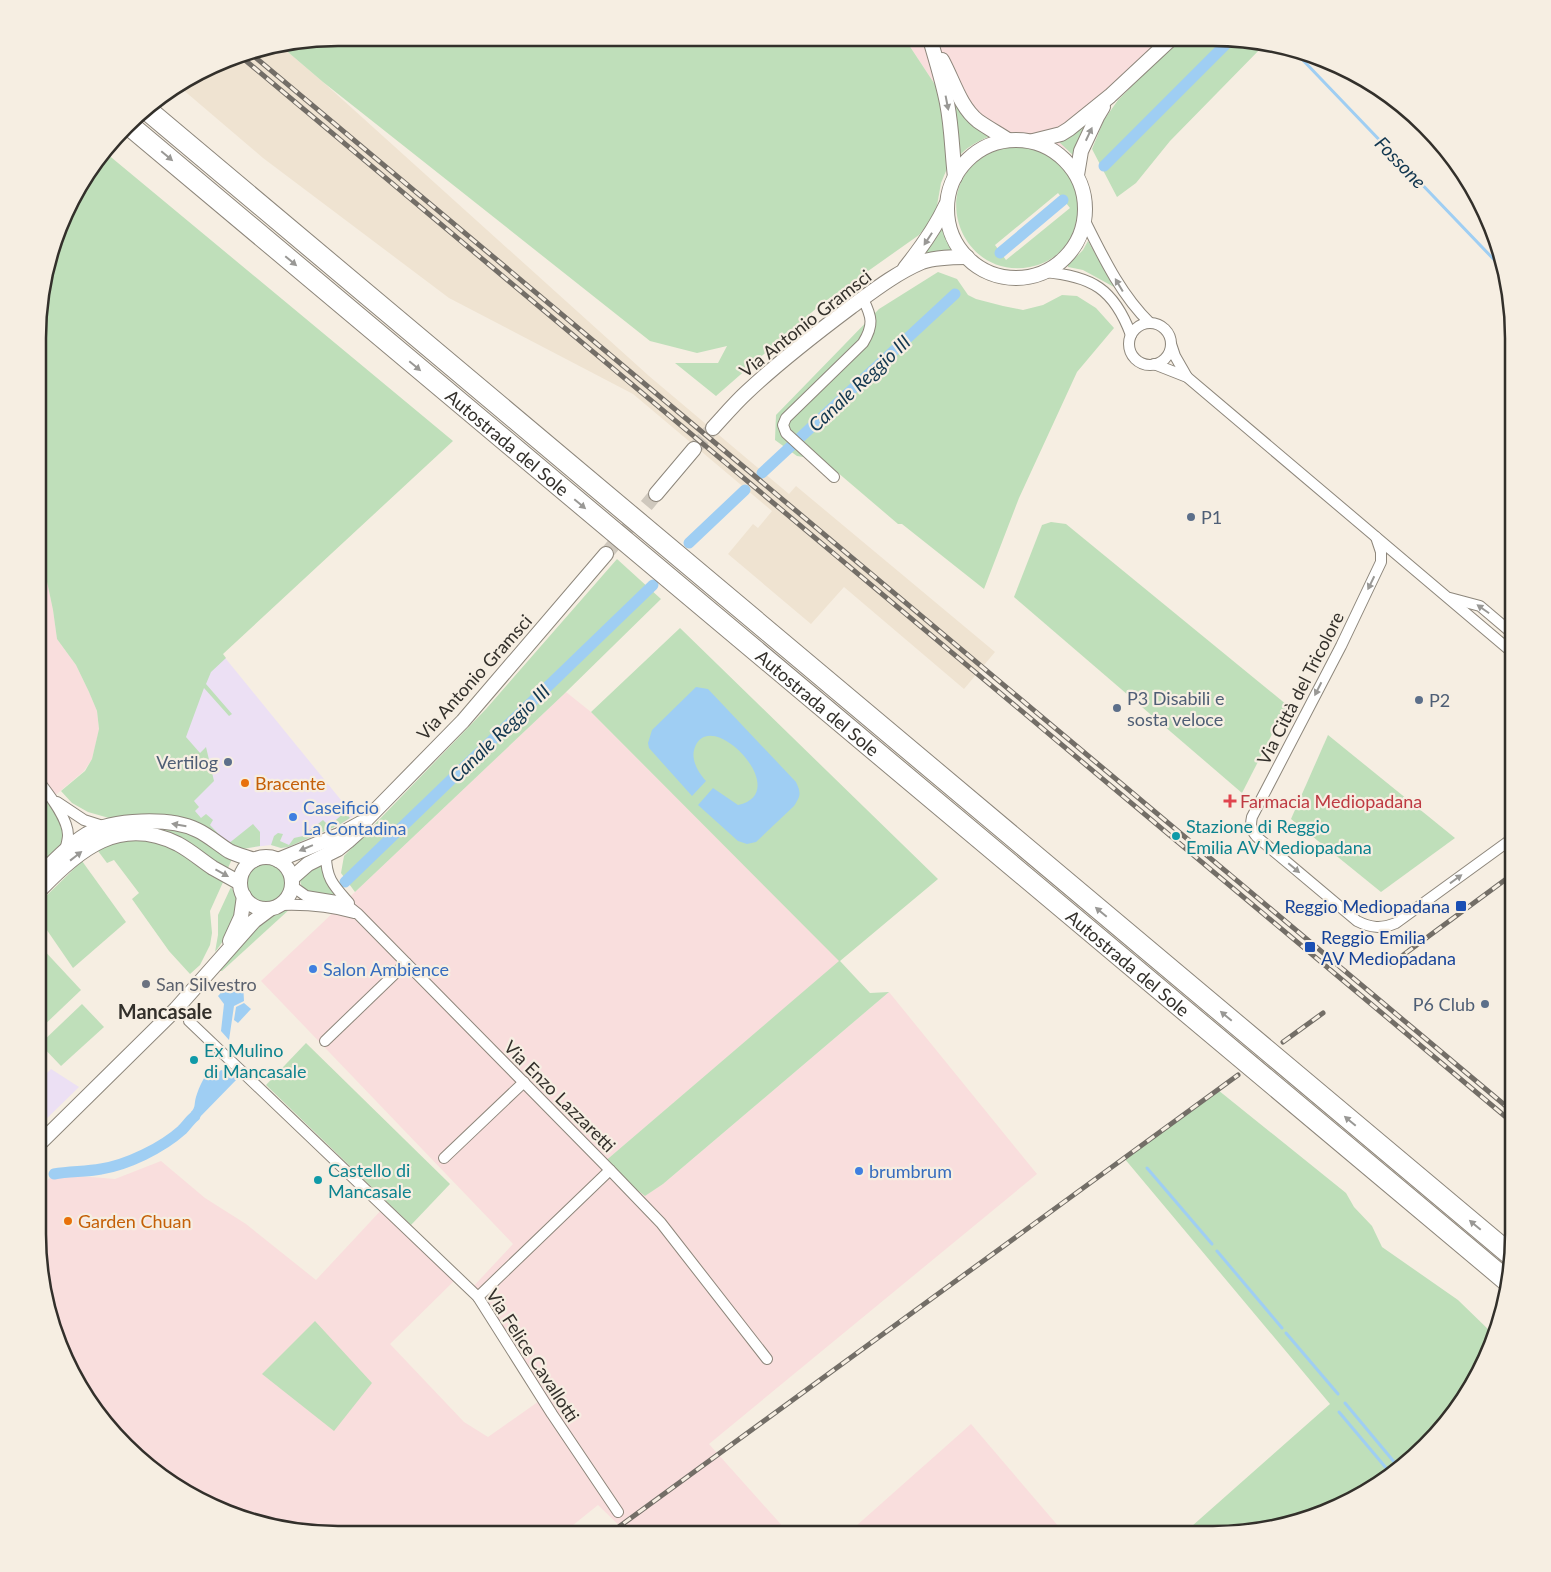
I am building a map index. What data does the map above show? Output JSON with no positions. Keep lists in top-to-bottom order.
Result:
{
  "streets": {
    "highway": ["Autostrada del Sole"],
    "street": [
      "Via Antonio Gramsci",
      "Via Città del Tricolore",
      "Via Enzo Lazzaretti",
      "Via Felice Cavallotti"
    ]
  },
  "crossings": [
    ["Via Antonio Gramsci", "Via Enzo Lazzaretti"],
    ["Via Enzo Lazzaretti", "Via Felice Cavallotti"]
  ],
  "districts": ["Mancasale"],
  "water": ["Fossone", "Canale Reggio III"],
  "places": {
    "other": [
      "P1",
      "P2",
      "P3 Disabili e sosta veloce",
      "Vertilog",
      "Bracente",
      "Caseificio La Contadina",
      "Stazione di Reggio Emilia AV Mediopadana",
      "Salon Ambience",
      "San Silvestro",
      "P6 Club",
      "Ex Mulino di Mancasale",
      "brumbrum",
      "Castello di Mancasale",
      "Garden Chuan"
    ],
    "health": ["Farmacia Mediopadana"],
    "transit": ["Reggio Mediopadana", "Reggio Emilia AV Mediopadana"]
  }
}
